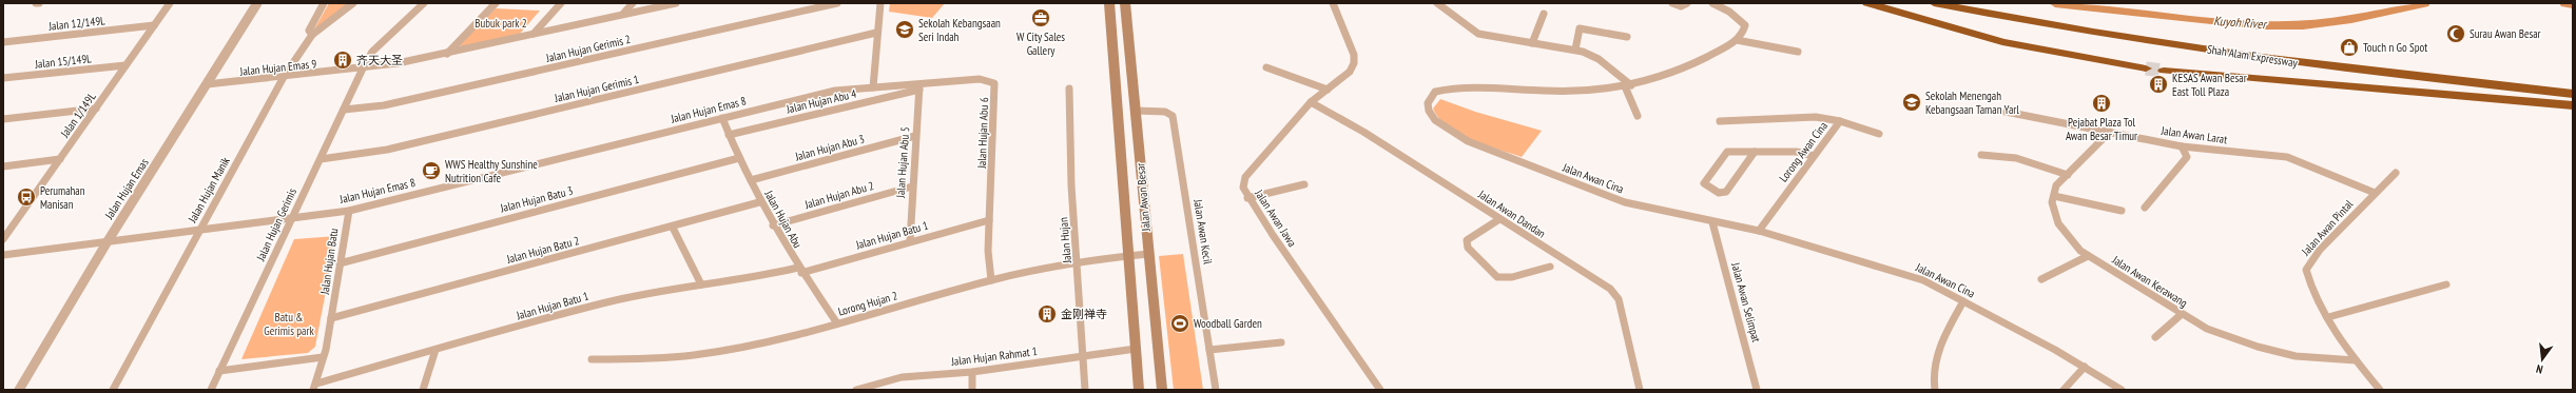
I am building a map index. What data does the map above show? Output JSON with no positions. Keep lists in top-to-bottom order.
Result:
{
  "streets": {
    "highway": ["Shah Alam Expressway"],
    "main road": ["Jalan Awan Besar"],
    "street": [
      "Jalan 12/149L",
      "Jalan Hujan Gerimis 2",
      "Jalan 15/149L",
      "Jalan Hujan Emas 9",
      "Jalan Hujan Gerimis 1",
      "Jalan Hujan Abu 4",
      "Jalan Hujan Emas 8",
      "Jalan 1/149L",
      "Jalan Hujan Abu 6",
      "Jalan Awan Larat",
      "Jalan Hujan Abu 3",
      "Lorong Awan Cina",
      "Jalan Hujan Abu 5",
      "Jalan Awan Cina",
      "Jalan Hujan Emas",
      "Jalan Hujan Manik",
      "Jalan Hujan Abu 2",
      "Jalan Hujan Batu 3",
      "Jalan Awan Dandan",
      "Jalan Awan Jawa",
      "Jalan Hujan Abu",
      "Jalan Hujan Gerimis",
      "Jalan Awan Pintal",
      "Jalan Awan Kecil",
      "Jalan Hujan Batu 1",
      "Jalan Hujan",
      "Jalan Hujan Batu 2",
      "Jalan Hujan Batu",
      "Jalan Awan Kerawang",
      "Jalan Awan Selimpat",
      "Lorong Hujan 2",
      "Jalan Hujan Rahmat 1"
    ]
  },
  "crossings": [
    ["Jalan 12/149L", "Jalan 1/149L"],
    ["Jalan Hujan Gerimis 2", "Jalan Hujan Gerimis"],
    ["Jalan 15/149L", "Jalan 1/149L"],
    ["Jalan Hujan Emas 9", "Jalan Hujan Emas"],
    ["Jalan Hujan Emas 9", "Jalan Hujan Manik"],
    ["Jalan Hujan Emas 9", "Jalan Hujan Gerimis"],
    ["Jalan Hujan Gerimis 1", "Jalan Hujan Gerimis"],
    ["Jalan Hujan Abu 4", "Jalan Hujan Abu 6"],
    ["Jalan Hujan Abu 4", "Jalan Hujan Abu 5"],
    ["Jalan Hujan Abu 4", "Jalan Hujan Abu"],
    ["Jalan Hujan Emas 8", "Jalan Hujan Abu 6"],
    ["Jalan Hujan Emas 8", "Jalan Hujan Emas"],
    ["Jalan Hujan Emas 8", "Jalan Hujan Manik"],
    ["Jalan Hujan Emas 8", "Jalan Hujan Abu"],
    ["Jalan Hujan Emas 8", "Jalan Hujan Gerimis"],
    ["Jalan Hujan Emas 8", "Jalan Hujan Batu"],
    ["Jalan Hujan Abu 6", "Jalan Hujan Abu 5"],
    ["Jalan Hujan Abu 6", "Jalan Hujan Batu 1"],
    ["Jalan Hujan Abu 6", "Lorong Hujan 2"],
    ["Jalan Awan Larat", "Jalan Awan Pintal"],
    ["Jalan Hujan Abu 3", "Jalan Hujan Abu 5"],
    ["Jalan Hujan Abu 3", "Jalan Hujan Abu"],
    ["Lorong Awan Cina", "Jalan Awan Cina"],
    ["Jalan Hujan Abu 5", "Jalan Hujan Abu 2"],
    ["Jalan Hujan Abu 5", "Jalan Hujan Batu 1"],
    ["Jalan Awan Cina", "Jalan Awan Selimpat"],
    ["Jalan Hujan Abu 2", "Jalan Hujan Abu"],
    ["Jalan Awan Besar", "Jalan Awan Kecil"],
    ["Jalan Awan Besar", "Lorong Hujan 2"],
    ["Jalan Awan Besar", "Jalan Hujan Rahmat 1"],
    ["Jalan Hujan Batu 3", "Jalan Hujan Abu"],
    ["Jalan Hujan Batu 3", "Jalan Hujan Batu"],
    ["Jalan Awan Dandan", "Jalan Awan Jawa"],
    ["Jalan Hujan Abu", "Jalan Hujan Batu 1"],
    ["Jalan Hujan Abu", "Jalan Hujan Batu 2"],
    ["Jalan Hujan Abu", "Lorong Hujan 2"],
    ["Jalan Awan Pintal", "Jalan Awan Kerawang"],
    ["Jalan Hujan Batu 1", "Jalan Hujan Batu"],
    ["Jalan Hujan", "Lorong Hujan 2"],
    ["Jalan Hujan", "Jalan Hujan Rahmat 1"],
    ["Jalan Hujan Batu 2", "Jalan Hujan Batu"]
  ],
  "water": ["Kuyoh River"],
  "parks": ["Bubuk park 2", "Batu & Gerimis park"],
  "places": {
    "office": ["W City Sales Gallery"],
    "school or university": ["Sekolah Kebangsaan Seri Indah", "Sekolah Menengah Kebangsaan Taman Yarl"],
    "mosque": ["Surau Awan Besar"],
    "shop": ["Touch n Go Spot"],
    "building": [
      "齐天大圣",
      "KESAS Awan Besar East Toll Plaza",
      "Pejabat Plaza Tol Awan Besar Timur",
      "金刚禅寺"
    ],
    "cafe": ["WWS Healthy Sunshine Nutrition Cafe"],
    "bus stop": ["Perumahan Manisan"],
    "sports": ["Woodball Garden"]
  },
  "north": "bottom"
}
